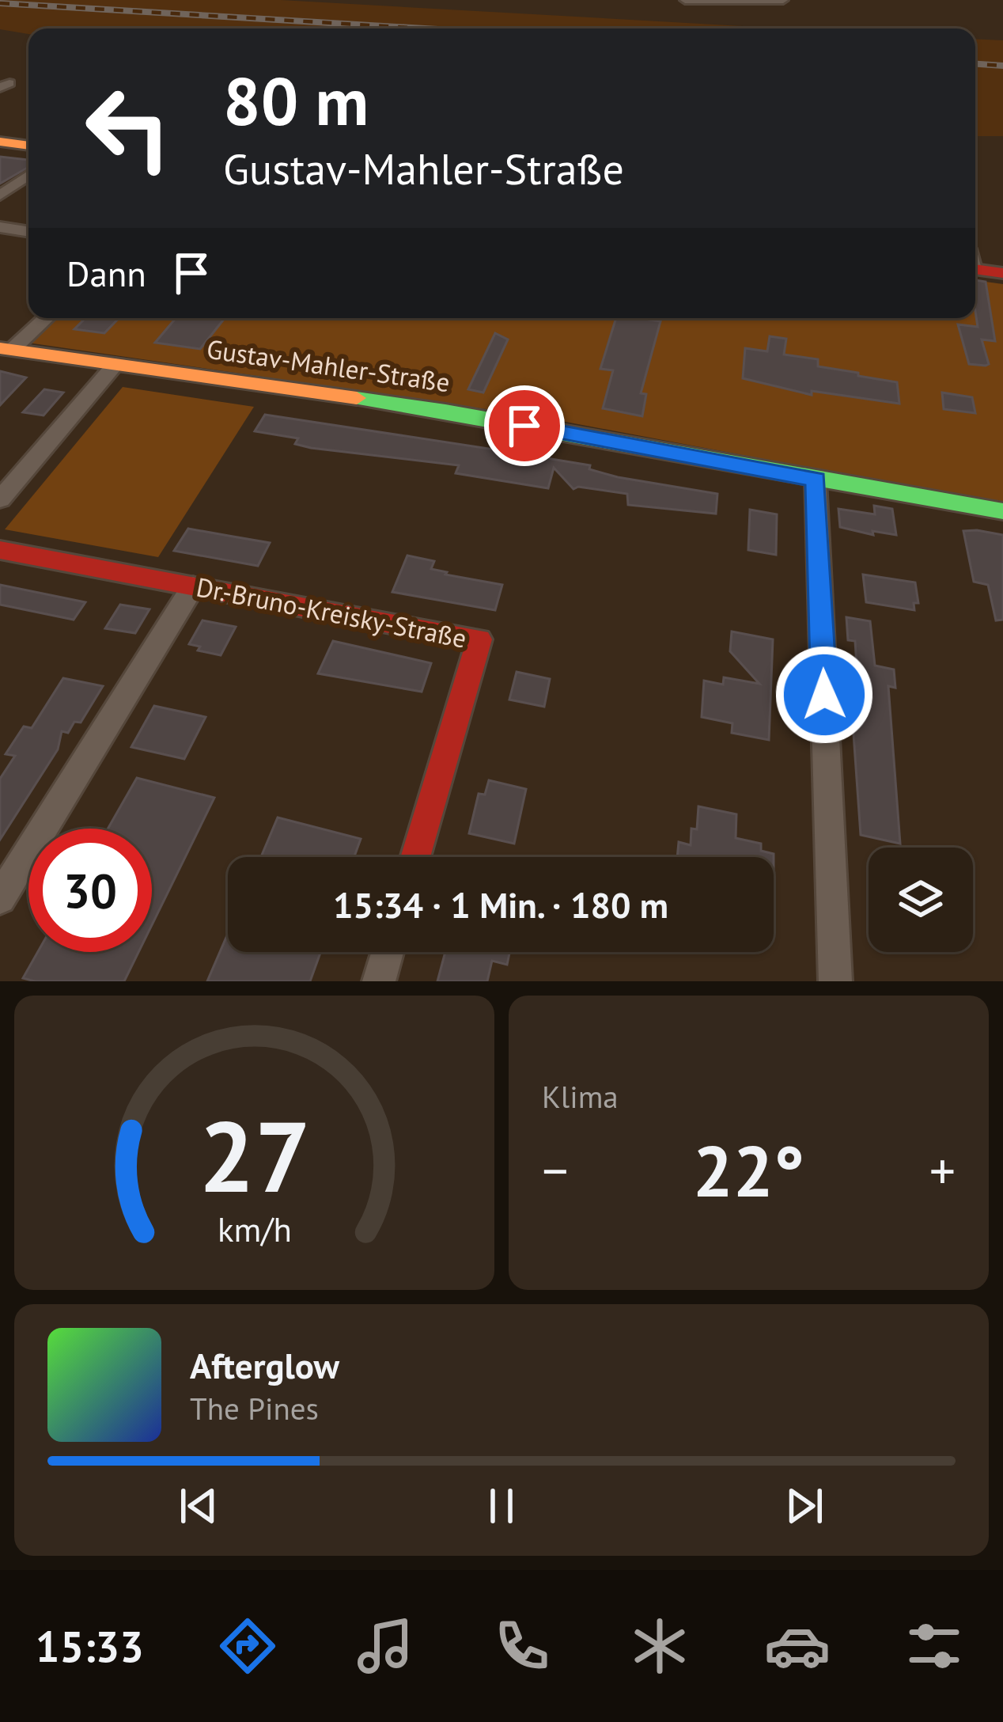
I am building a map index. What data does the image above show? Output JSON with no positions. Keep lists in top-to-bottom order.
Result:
{
  "streets": {
    "street": ["Gustav-Mahler-Straße", "Dr.-Bruno-Kreisky-Straße"]
  },
  "page": {
    "turn": ["80 m", "Gustav-Mahler-Straße"],
    "then": "Dann",
    "limit": "30",
    "trip": "15:34 · 1 Min. · 180 m",
    "tile": "Klima",
    "heat": ["−", "22°", "+"],
    "song": ["Afterglow", "The Pines"],
    "tabs": "15:33",
    "gauge": ["27", "km/h"]
  }
}
